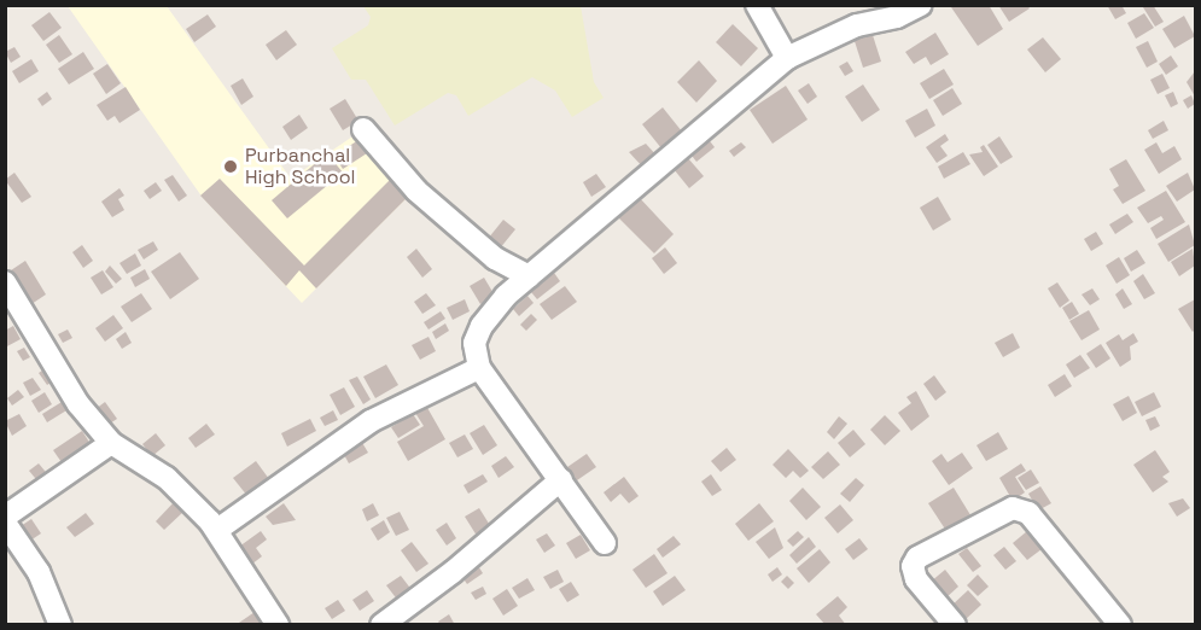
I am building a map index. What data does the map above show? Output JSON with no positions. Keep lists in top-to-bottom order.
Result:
{
  "places": ["Purbanchal High School"]
}
